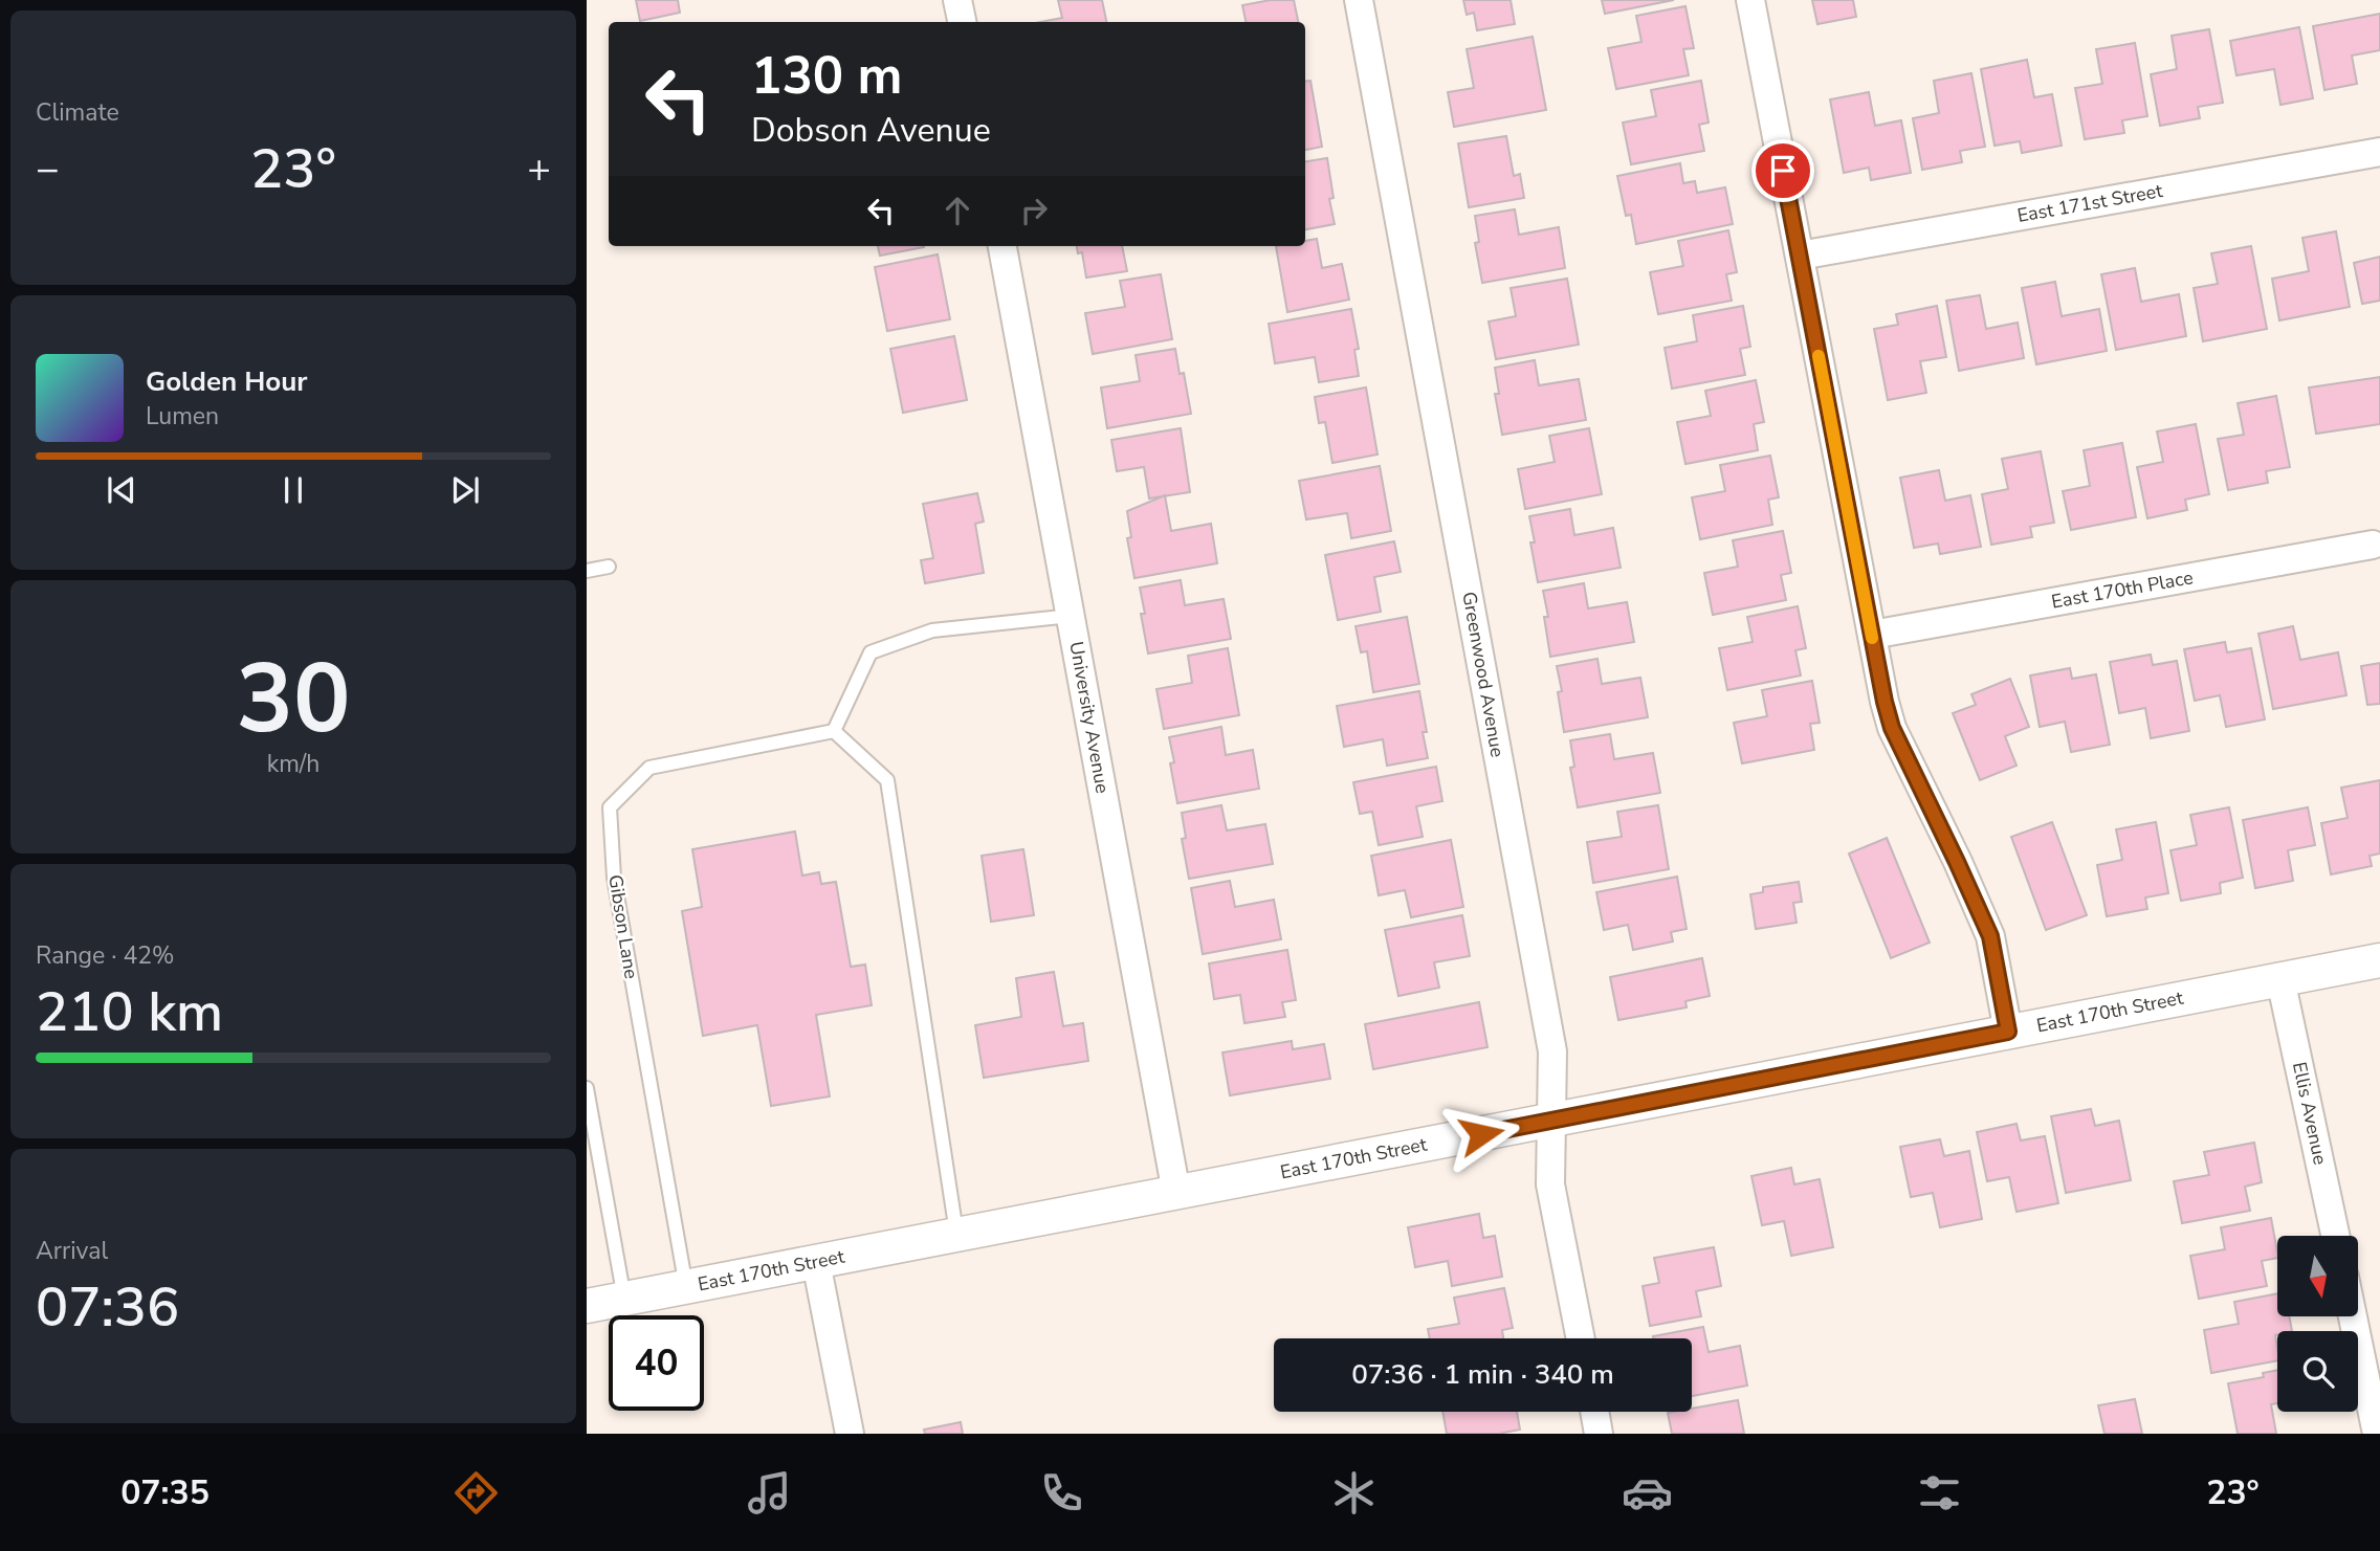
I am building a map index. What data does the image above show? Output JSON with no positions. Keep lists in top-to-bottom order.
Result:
{
  "streets": {
    "street": [
      "East 171st Street",
      "East 170th Place",
      "Greenwood Avenue",
      "University Avenue",
      "East 170th Street",
      "Ellis Avenue"
    ],
    "lane": ["Gibson Lane"]
  },
  "crossings": [
    ["Greenwood Avenue", "East 170th Street"],
    ["University Avenue", "East 170th Street"],
    ["Gibson Lane", "East 170th Street"],
    ["East 170th Street", "Ellis Avenue"]
  ],
  "north": "bottom",
  "page": {
    "tile": [
      "Climate",
      ["30", "km/h"],
      ["Range · 42%", "210 km"],
      ["Arrival", "07:36"]
    ],
    "turn": ["130 m", "Dobson Avenue"],
    "heat": ["−", "23°", "+"],
    "song": ["Golden Hour", "Lumen"],
    "limit": "40",
    "trip": "07:36 · 1 min · 340 m",
    "tabs": ["07:35", "23°"]
  }
}
